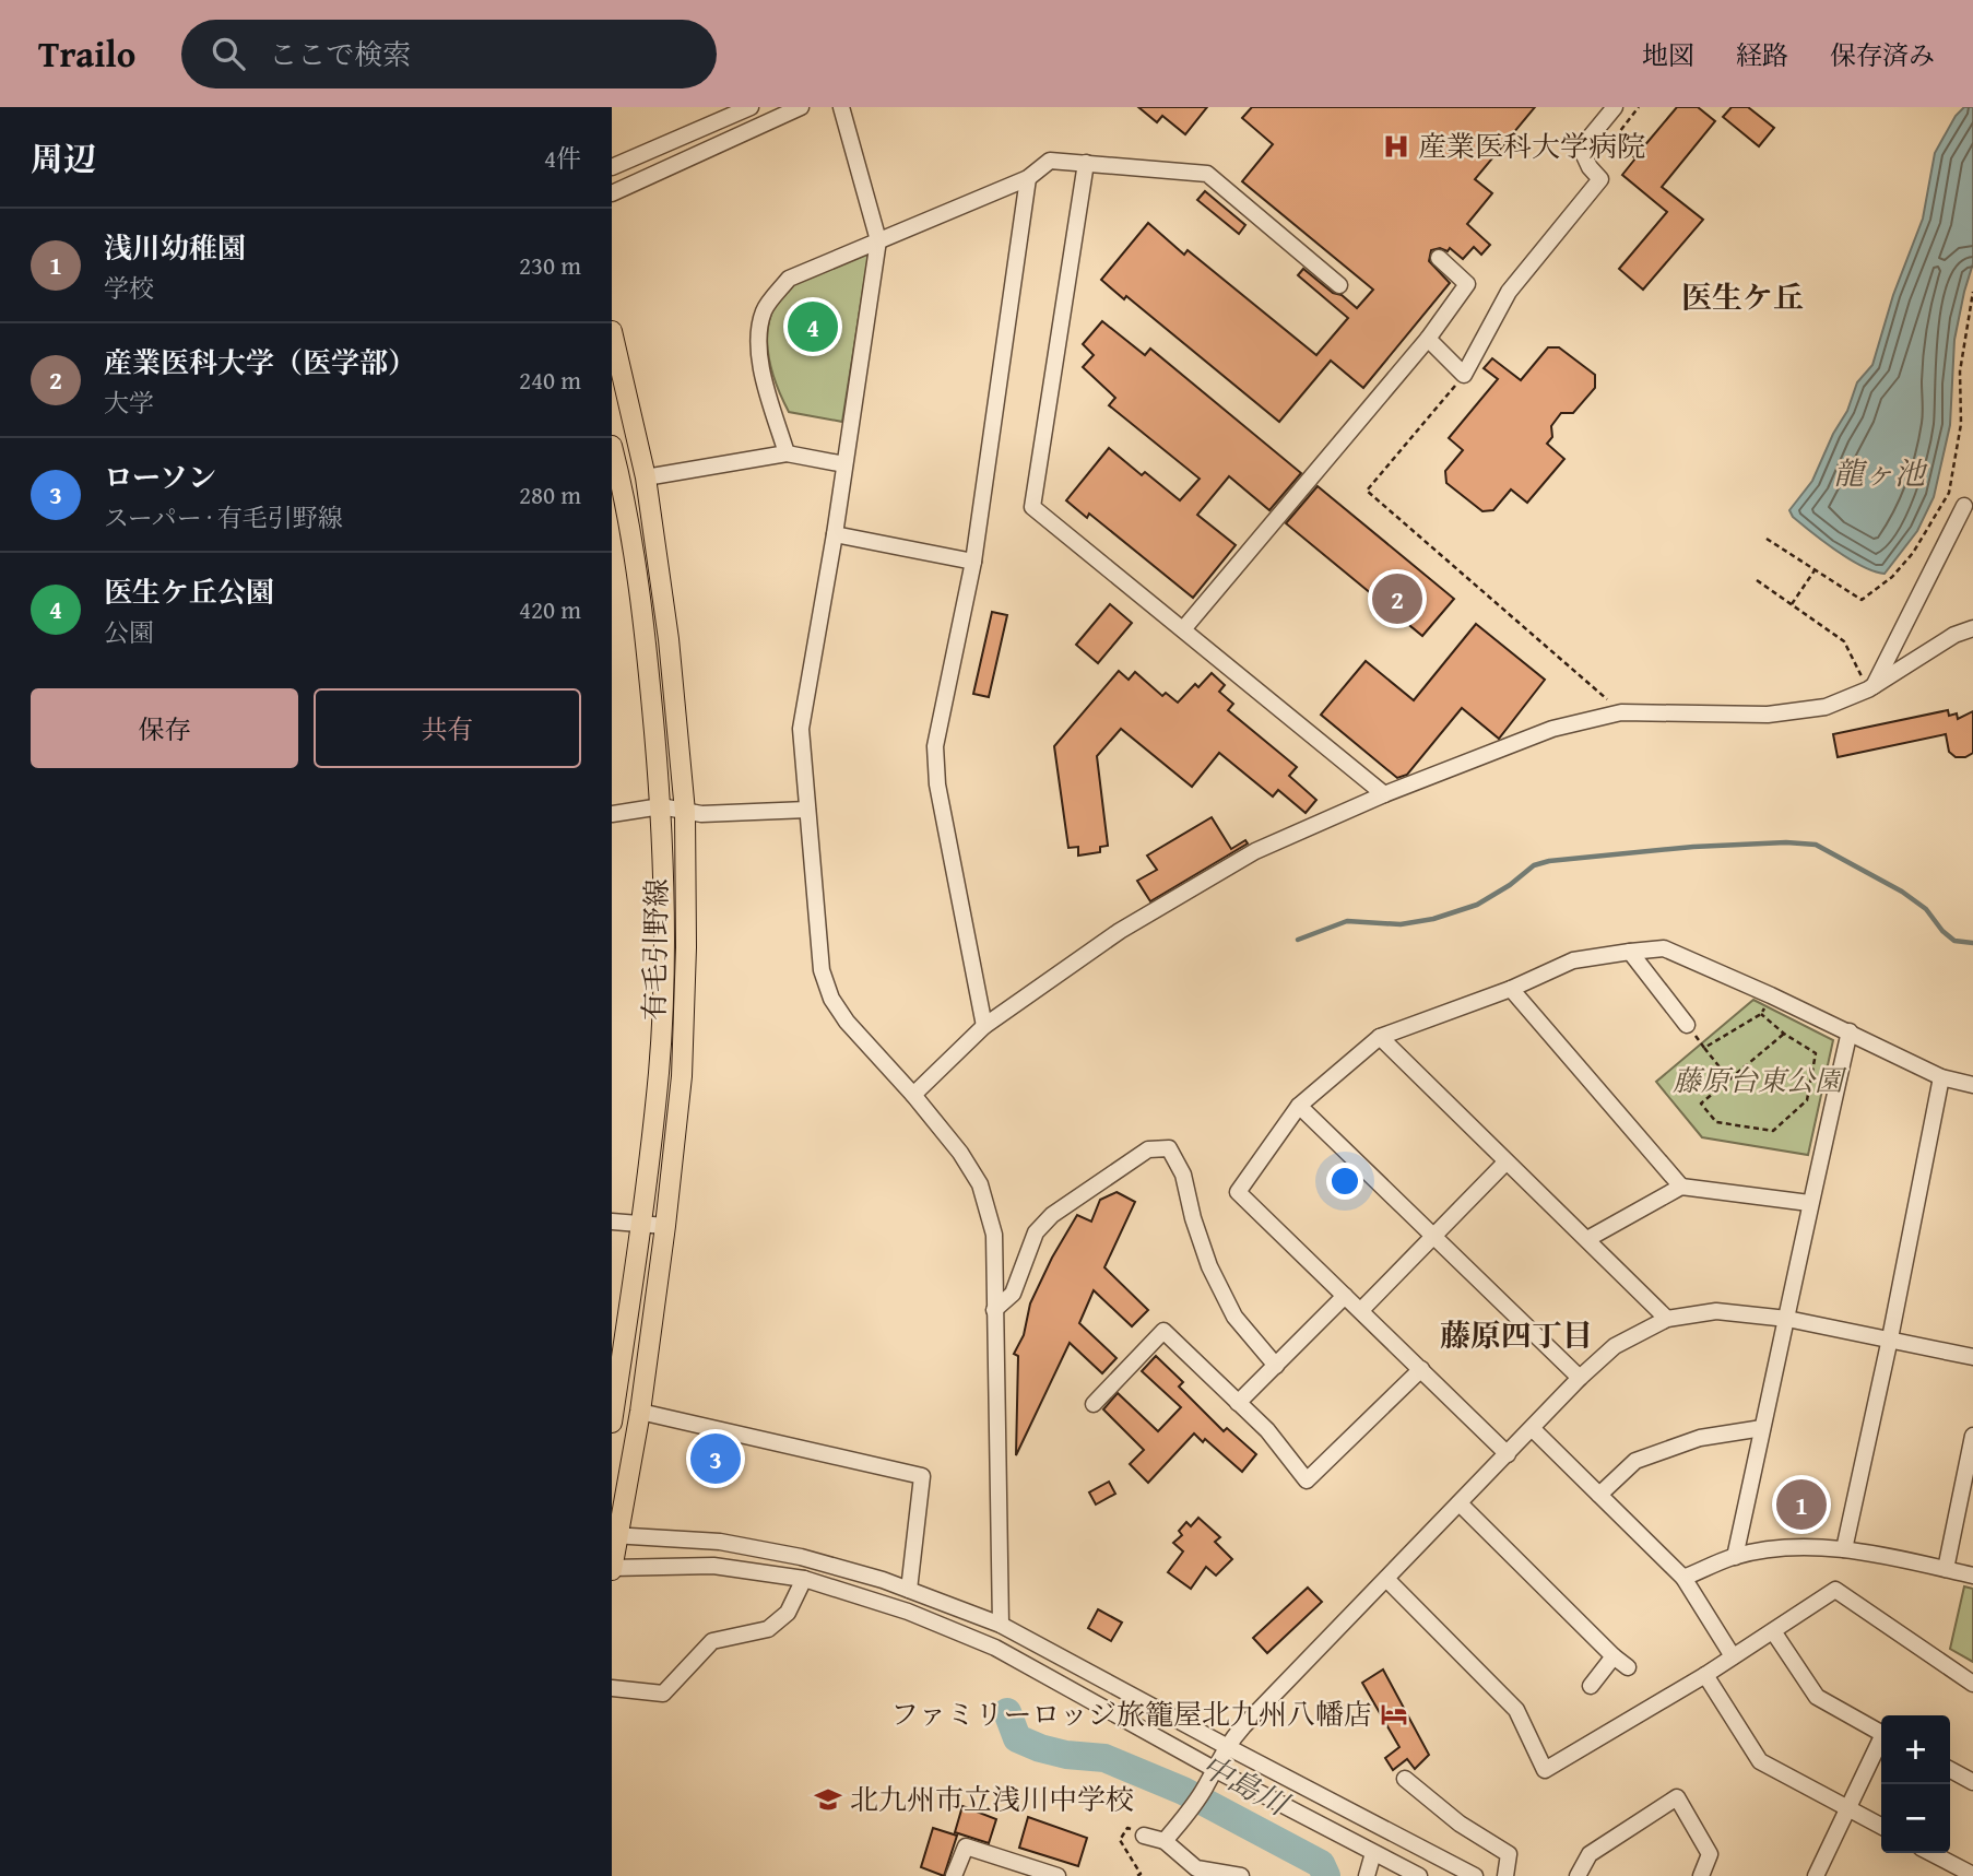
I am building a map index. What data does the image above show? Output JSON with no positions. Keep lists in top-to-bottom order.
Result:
{
  "streets": {
    "main road": ["有毛引野線"]
  },
  "districts": ["医生ケ丘", "藤原四丁目"],
  "water": ["龍ヶ池", "中島川"],
  "parks": ["藤原台東公園"],
  "places": {
    "hospital": ["産業医科大学病院"],
    "hotel": ["ファミリーロッジ旅籠屋北九州八幡店"],
    "school or university": ["北九州市立浅川中学校"]
  },
  "page": {
    "header": "Trailo",
    "search": "ここで検索",
    "nav": ["地図", "経路", "保存済み"],
    "heading": ["周辺", "4件"],
    "list": [
      {
        "mark": "1",
        "name": "浅川幼稚園",
        "note": "学校",
        "value": "230 m"
      },
      {
        "mark": "2",
        "name": "産業医科大学（医学部）",
        "note": "大学",
        "value": "240 m"
      },
      {
        "mark": "3",
        "name": "ローソン",
        "note": "スーパー · 有毛引野線",
        "value": "280 m"
      },
      {
        "mark": "4",
        "name": "医生ケ丘公園",
        "note": "公園",
        "value": "420 m"
      }
    ],
    "pins": [
      "4",
      "2",
      "3",
      "1"
    ],
    "buttons": ["保存", "共有"],
    "map_buttons": ["+", "−"]
  }
}
